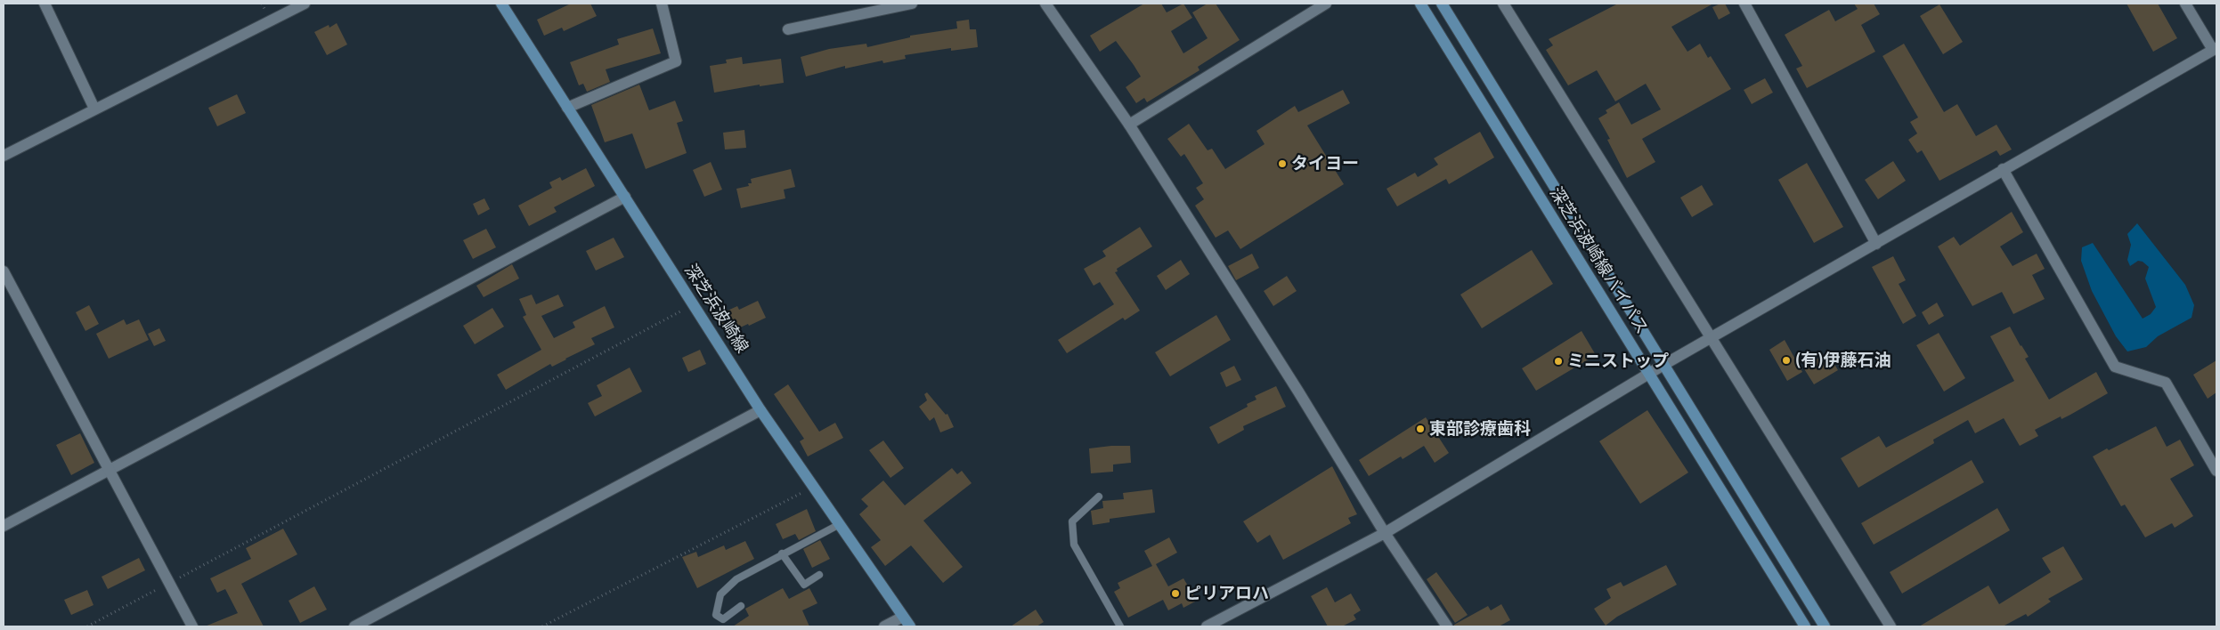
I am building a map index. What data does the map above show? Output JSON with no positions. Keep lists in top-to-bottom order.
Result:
{
  "streets": {
    "main road": ["深芝浜波崎線バイパス", "深芝浜波崎線"]
  },
  "places": [
    "タイヨー",
    "(有)伊藤石油",
    "ミニストップ",
    "東部診療歯科",
    "ピリアロハ"
  ]
}
